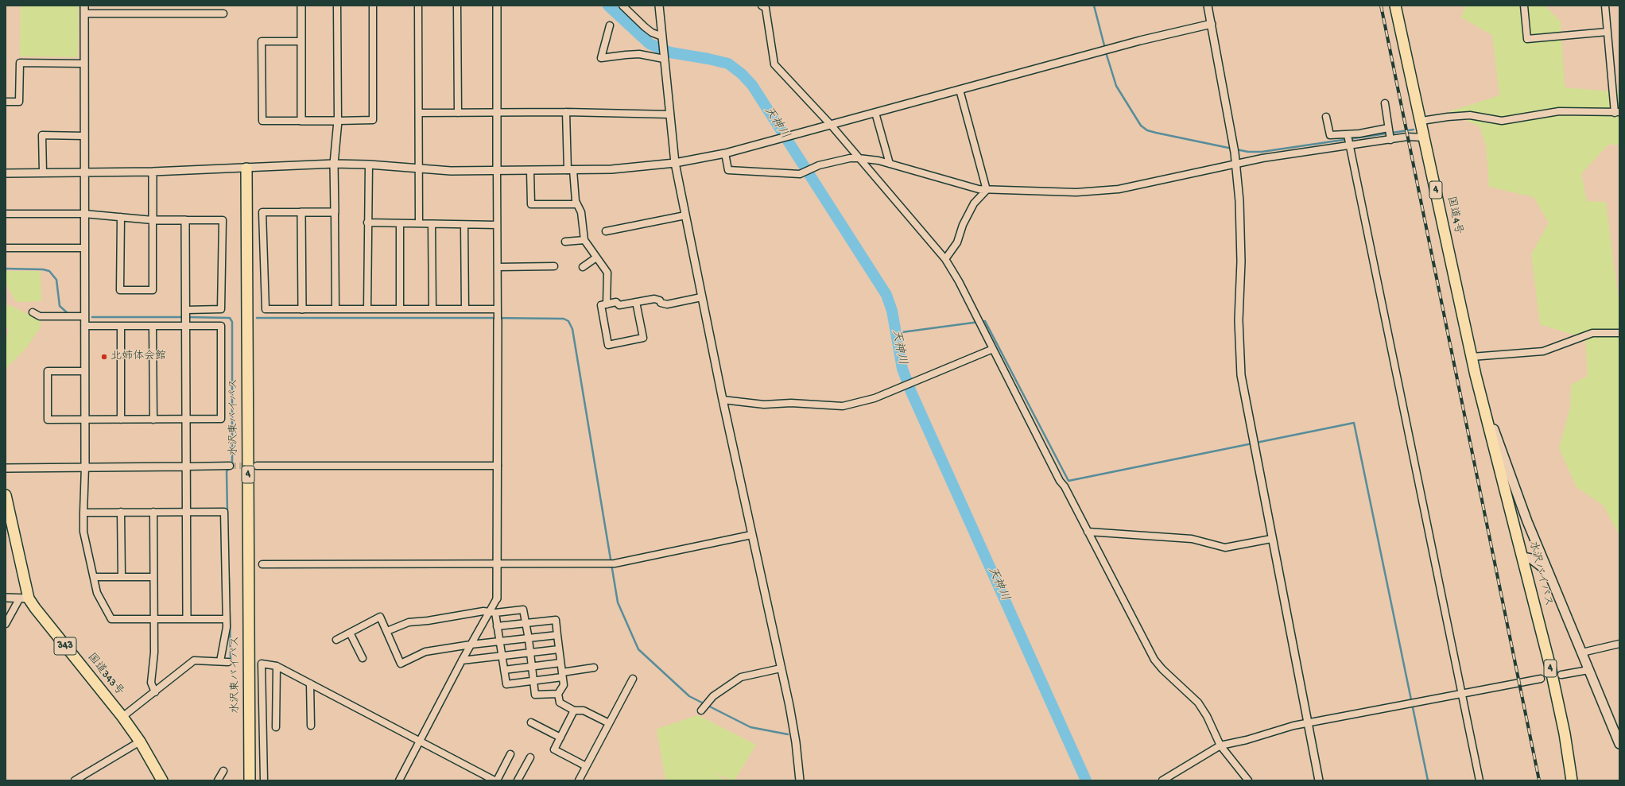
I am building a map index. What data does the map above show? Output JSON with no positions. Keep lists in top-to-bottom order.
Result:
{
  "streets": {
    "highway": [
      "4",
      "国道4号",
      "水沢東バイパス",
      "水沢バイパス",
      "343",
      "国道343号"
    ]
  },
  "crossings": [
    ["国道4号", "水沢バイパス"]
  ],
  "water": ["天神川"],
  "places": ["北姉体会館"]
}
